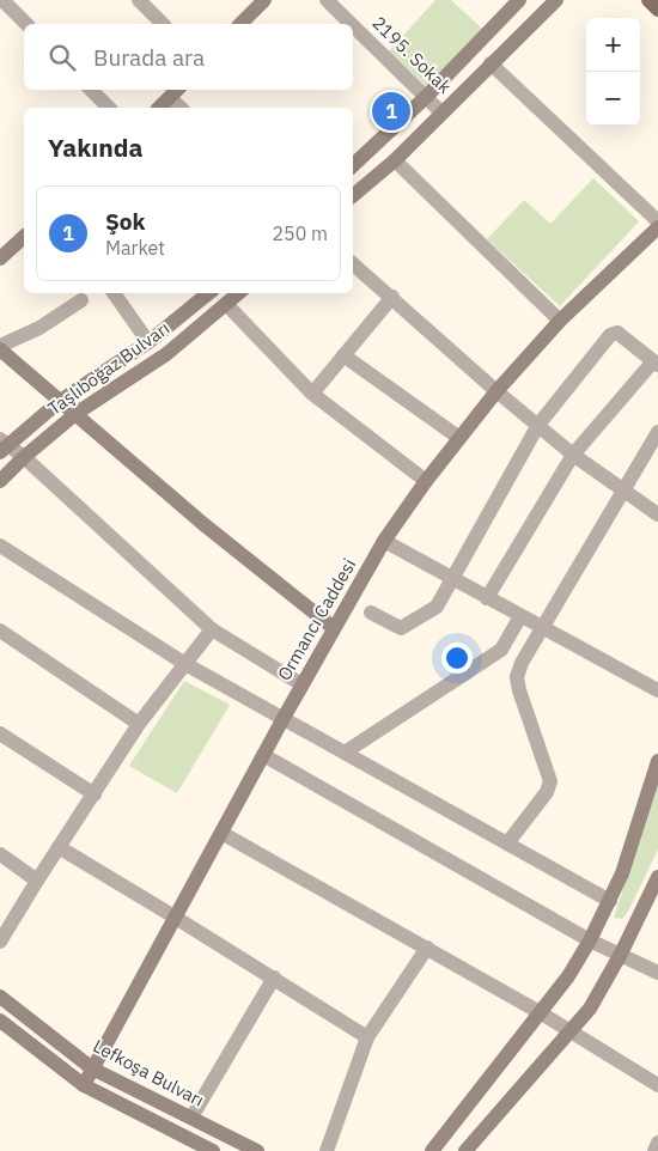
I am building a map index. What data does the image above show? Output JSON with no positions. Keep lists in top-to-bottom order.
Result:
{
  "streets": {
    "main road": ["Taşlıboğaz Bulvarı", "Ormancı Caddesi", "Lefkoşa Bulvarı"],
    "street": ["2195. Sokak"]
  },
  "crossings": [
    ["Ormancı Caddesi", "Lefkoşa Bulvarı"]
  ],
  "page": {
    "map_buttons": ["+", "−"],
    "search": "Burada ara",
    "pins": "1",
    "heading": "Yakında",
    "list": [
      {
        "mark": "1",
        "name": "Şok",
        "note": "Market",
        "value": "250 m"
      }
    ]
  }
}
